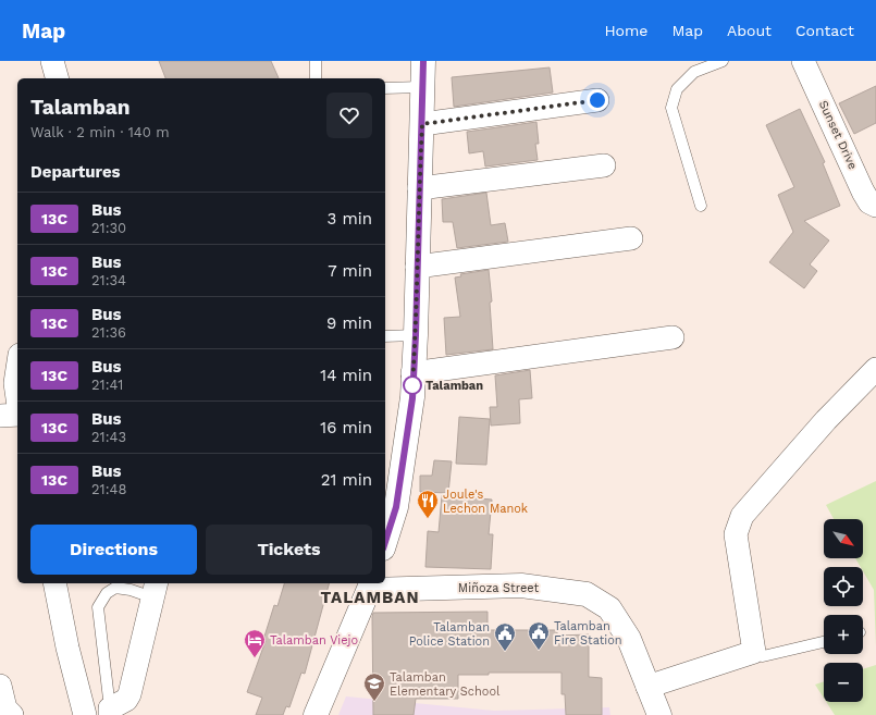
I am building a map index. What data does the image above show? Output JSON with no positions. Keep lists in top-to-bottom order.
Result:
{
  "streets": {
    "main road": ["Miñoza Street"],
    "street": ["Sunset Drive"]
  },
  "districts": ["TALAMBAN"],
  "places": {
    "other": ["Talamban"],
    "restaurant": ["Joule's Lechon Manok"],
    "public building": ["Talamban Fire Station", "Talamban Police Station"],
    "hotel": ["Talamban Viejo"],
    "school or university": ["Talamban Elementary School"]
  },
  "lines": ["bus line 13C"],
  "north": "bottom right",
  "page": {
    "header": "Map",
    "nav": [
      "Home",
      "Map",
      "About",
      "Contact"
    ],
    "heading": [
      ["Talamban", "Walk · 2 min · 140 m"],
      "Departures"
    ],
    "list": [
      {
        "mark": "13C",
        "name": "Bus",
        "note": "21:30",
        "value": "3 min"
      },
      {
        "mark": "13C",
        "name": "Bus",
        "note": "21:34",
        "value": "7 min"
      },
      {
        "mark": "13C",
        "name": "Bus",
        "note": "21:36",
        "value": "9 min"
      },
      {
        "mark": "13C",
        "name": "Bus",
        "note": "21:41",
        "value": "14 min"
      },
      {
        "mark": "13C",
        "name": "Bus",
        "note": "21:43",
        "value": "16 min"
      },
      {
        "mark": "13C",
        "name": "Bus",
        "note": "21:48",
        "value": "21 min"
      }
    ],
    "buttons": ["Directions", "Tickets"],
    "map_buttons": ["+", "−"]
  }
}
